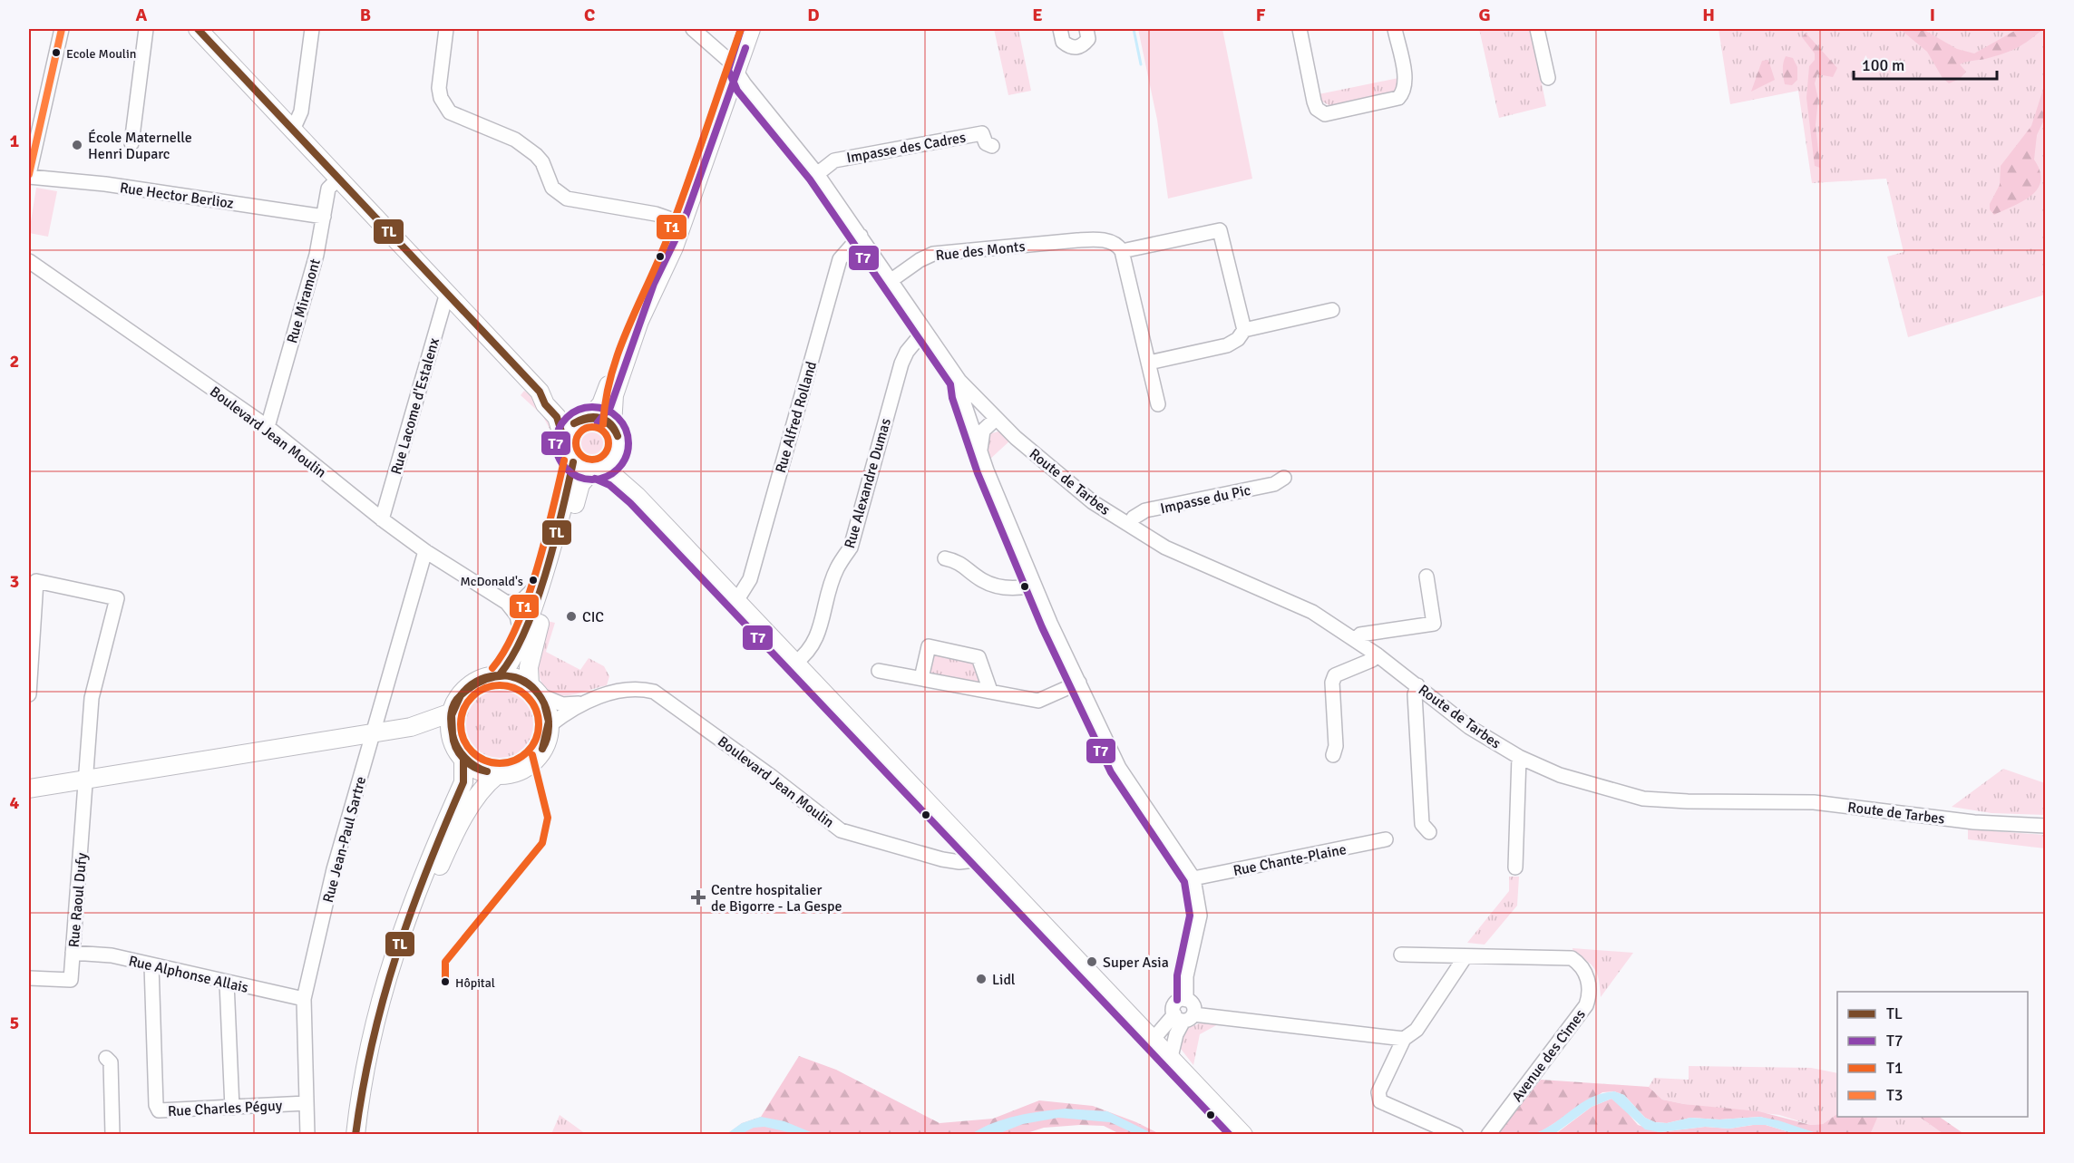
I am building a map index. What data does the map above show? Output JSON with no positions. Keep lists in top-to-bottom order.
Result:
{
  "streets": {
    "street": [
      "Impasse des Cadres",
      "Rue Hector Berlioz",
      "Rue des Monts",
      "Rue Miramont",
      "Rue Lacome d'Estalenx",
      "Rue Alfred Rolland",
      "Boulevard Jean Moulin",
      "Route de Tarbes",
      "Rue Alexandre Dumas",
      "Impasse du Pic",
      "Rue Jean-Paul Sartre",
      "Rue Chante-Plaine",
      "Rue Raoul Dufy",
      "Rue Alphonse Allais",
      "Avenue des Cimes",
      "Rue Charles Péguy"
    ]
  },
  "crossings": [
    ["Impasse des Cadres", "Route de Tarbes"],
    ["Rue Hector Berlioz", "Rue Miramont"],
    ["Rue des Monts", "Route de Tarbes"],
    ["Rue Miramont", "Boulevard Jean Moulin"],
    ["Rue Lacome d'Estalenx", "Boulevard Jean Moulin"],
    ["Rue Alfred Rolland", "Route de Tarbes"],
    ["Boulevard Jean Moulin", "Rue Jean-Paul Sartre"],
    ["Route de Tarbes", "Rue Alexandre Dumas"],
    ["Route de Tarbes", "Impasse du Pic"],
    ["Rue Jean-Paul Sartre", "Rue Alphonse Allais"],
    ["Rue Jean-Paul Sartre", "Rue Charles Péguy"],
    ["Rue Raoul Dufy", "Rue Alphonse Allais"],
    ["Rue Alphonse Allais", "Rue Charles Péguy"]
  ],
  "places": {
    "other": [
      "Ecole Moulin",
      "École Maternelle Henri Duparc",
      "McDonald's",
      "CIC",
      "Super Asia",
      "Lidl",
      "Hôpital"
    ],
    "health": ["Centre hospitalier de Bigorre - La Gespe"]
  },
  "lines": [
    "transit line TL",
    "transit line T7",
    "transit line T1",
    "transit line T3"
  ],
  "legend": [
    "TL",
    "T7",
    "T1",
    "T3"
  ],
  "scale_bar": "100 m",
  "grid": {
    "columns": [
      "A",
      "B",
      "C",
      "D",
      "E",
      "F",
      "G",
      "H",
      "I"
    ],
    "rows": [
      "1",
      "2",
      "3",
      "4",
      "5"
    ]
  }
}
